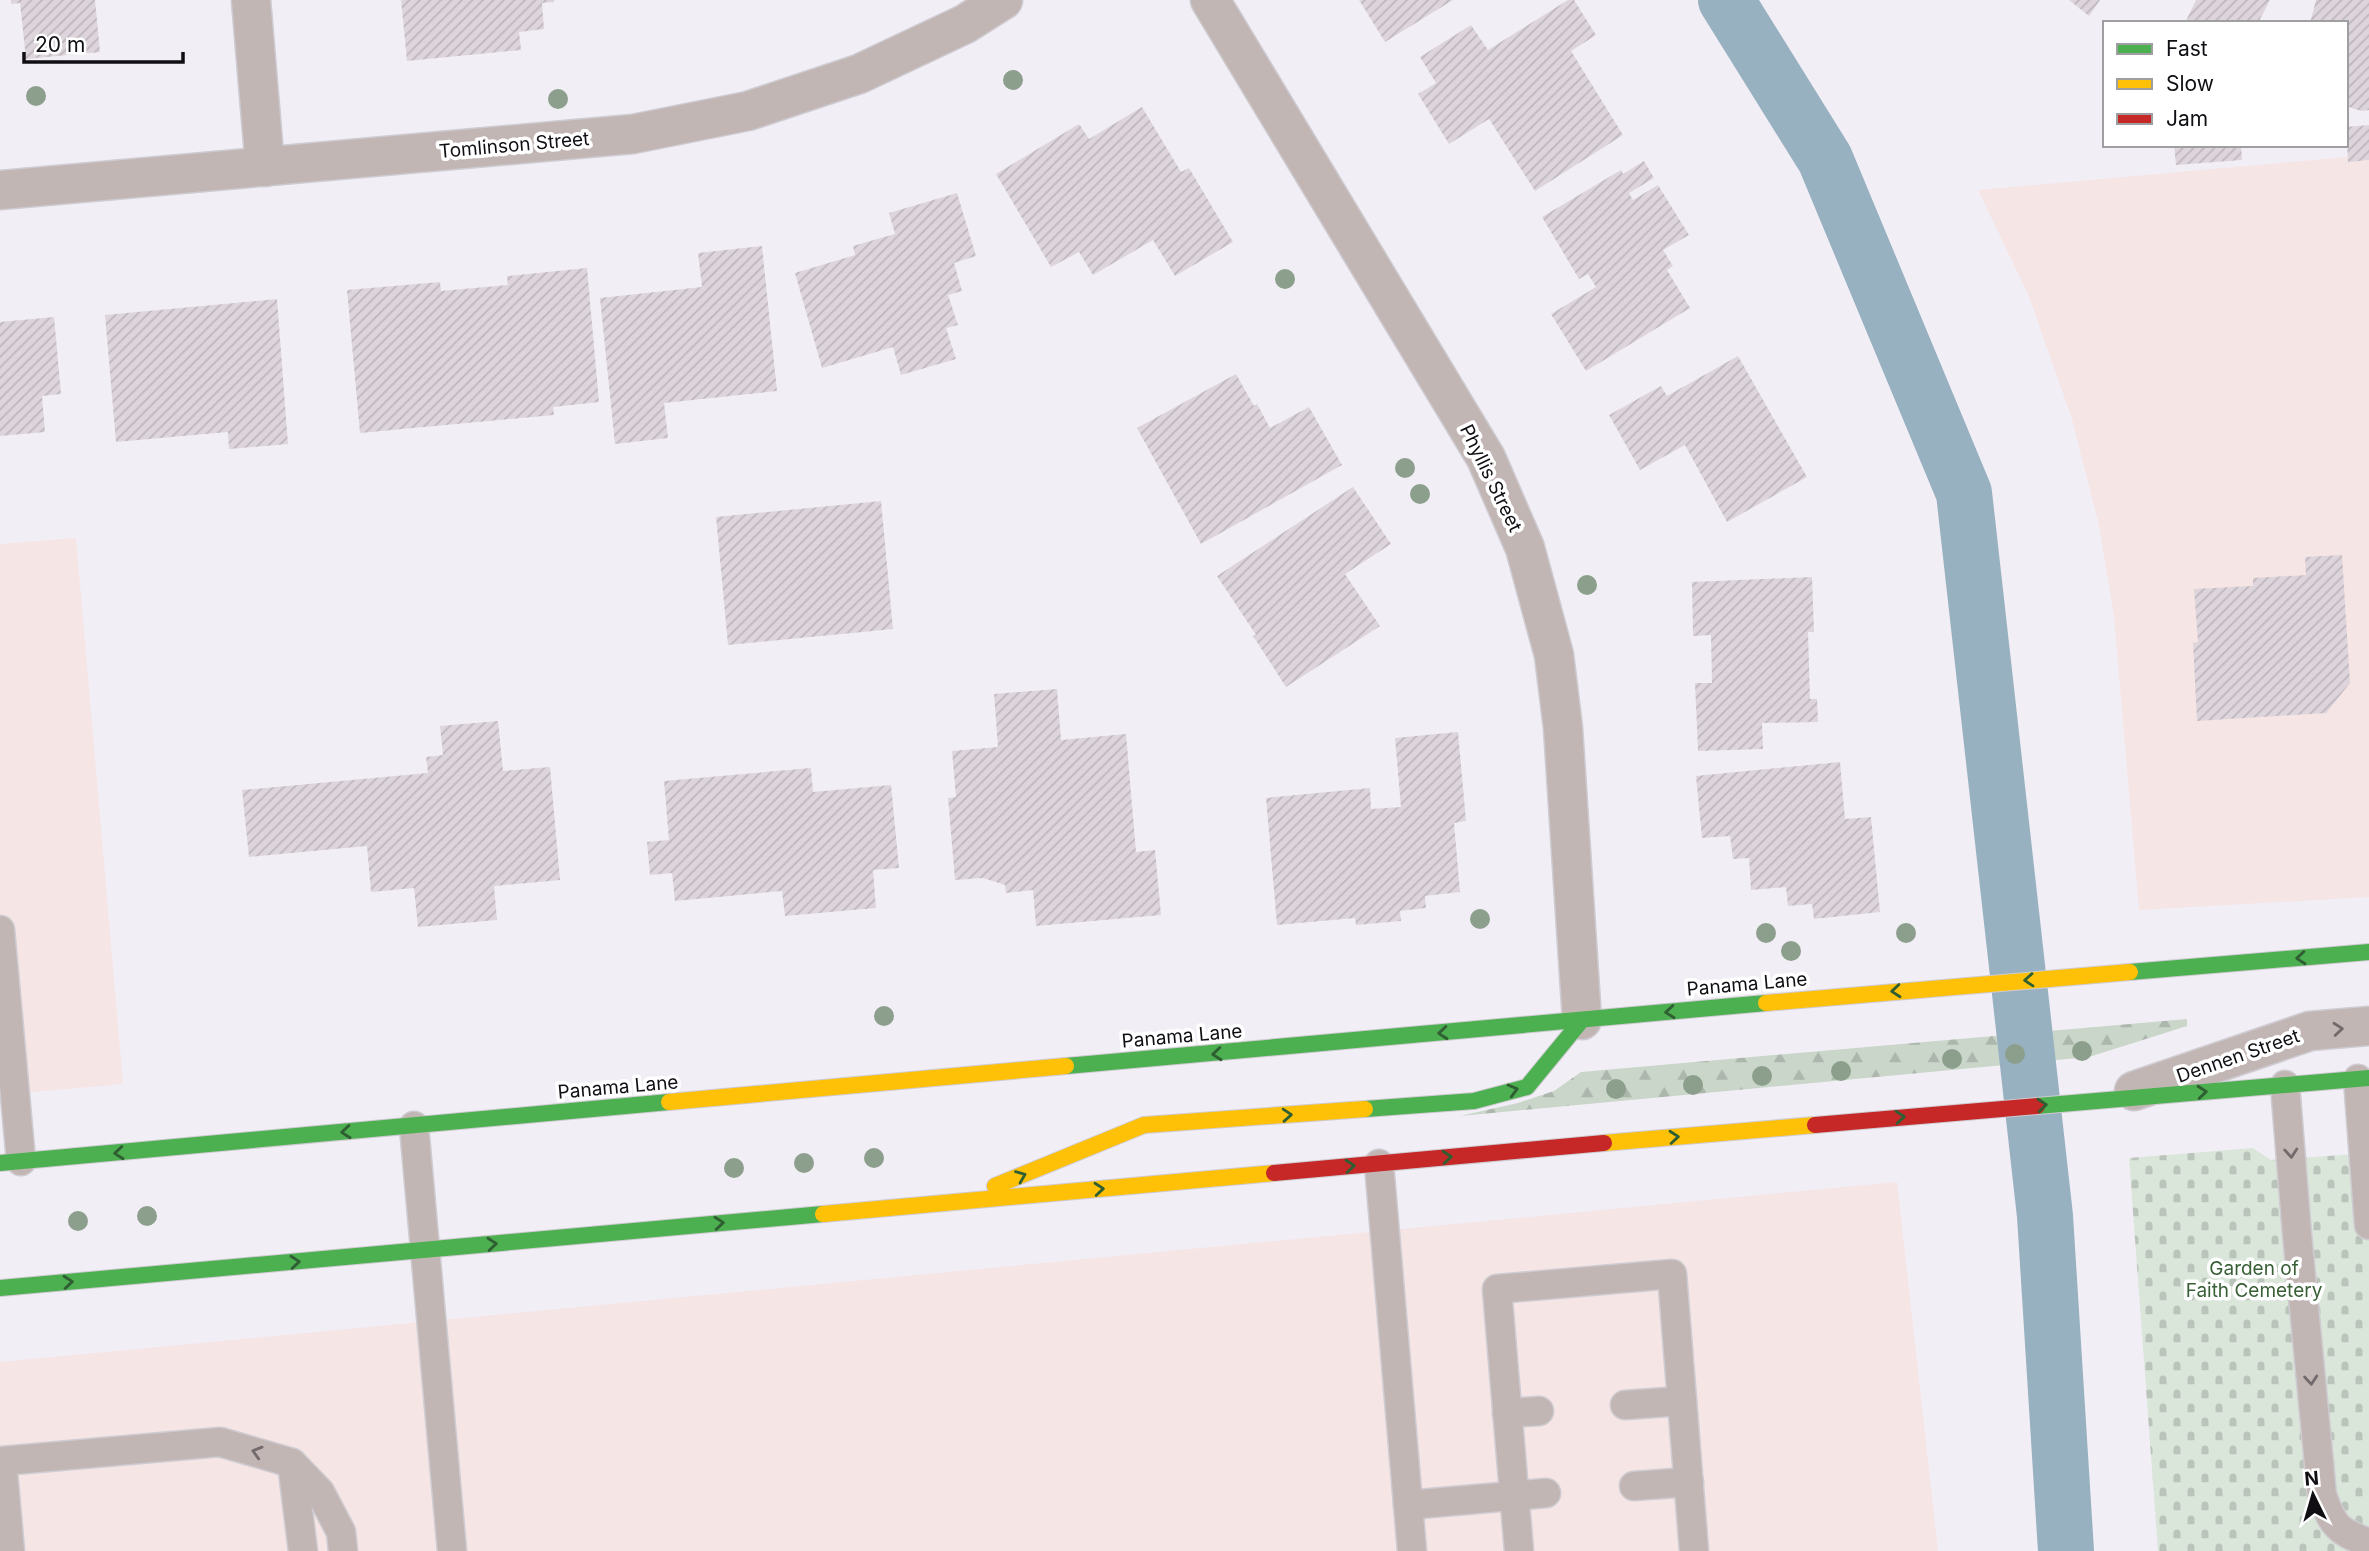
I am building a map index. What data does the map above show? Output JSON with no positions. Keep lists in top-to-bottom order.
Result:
{
  "streets": {
    "main road": ["Panama Lane"],
    "street": ["Tomlinson Street", "Phyllis Street", "Dennen Street"]
  },
  "crossings": [
    ["Phyllis Street", "Panama Lane"]
  ],
  "one_way": ["Dennen Street"],
  "parks": ["Garden of Faith Cemetery"],
  "legend": ["Fast", "Slow", "Jam"],
  "scale_bar": "20 m",
  "north": "top"
}
